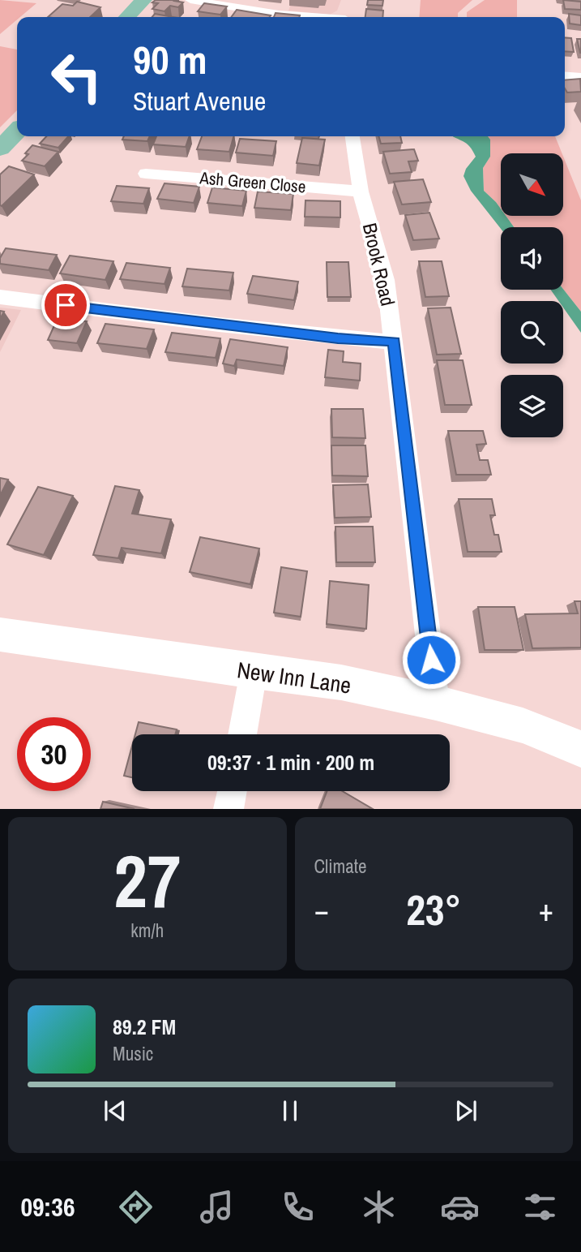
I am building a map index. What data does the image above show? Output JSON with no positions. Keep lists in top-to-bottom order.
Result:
{
  "streets": {
    "street": ["Ash Green Close", "Brook Road", "New Inn Lane"]
  },
  "crossings": [
    ["Ash Green Close", "Brook Road"],
    ["Brook Road", "New Inn Lane"]
  ],
  "north": "bottom right",
  "page": {
    "turn": ["90 m", "Stuart Avenue"],
    "limit": "30",
    "trip": "09:37 · 1 min · 200 m",
    "tile": [
      ["27", "km/h"],
      "Climate"
    ],
    "heat": ["−", "23°", "+"],
    "song": ["89.2 FM", "Music"],
    "tabs": "09:36"
  }
}
